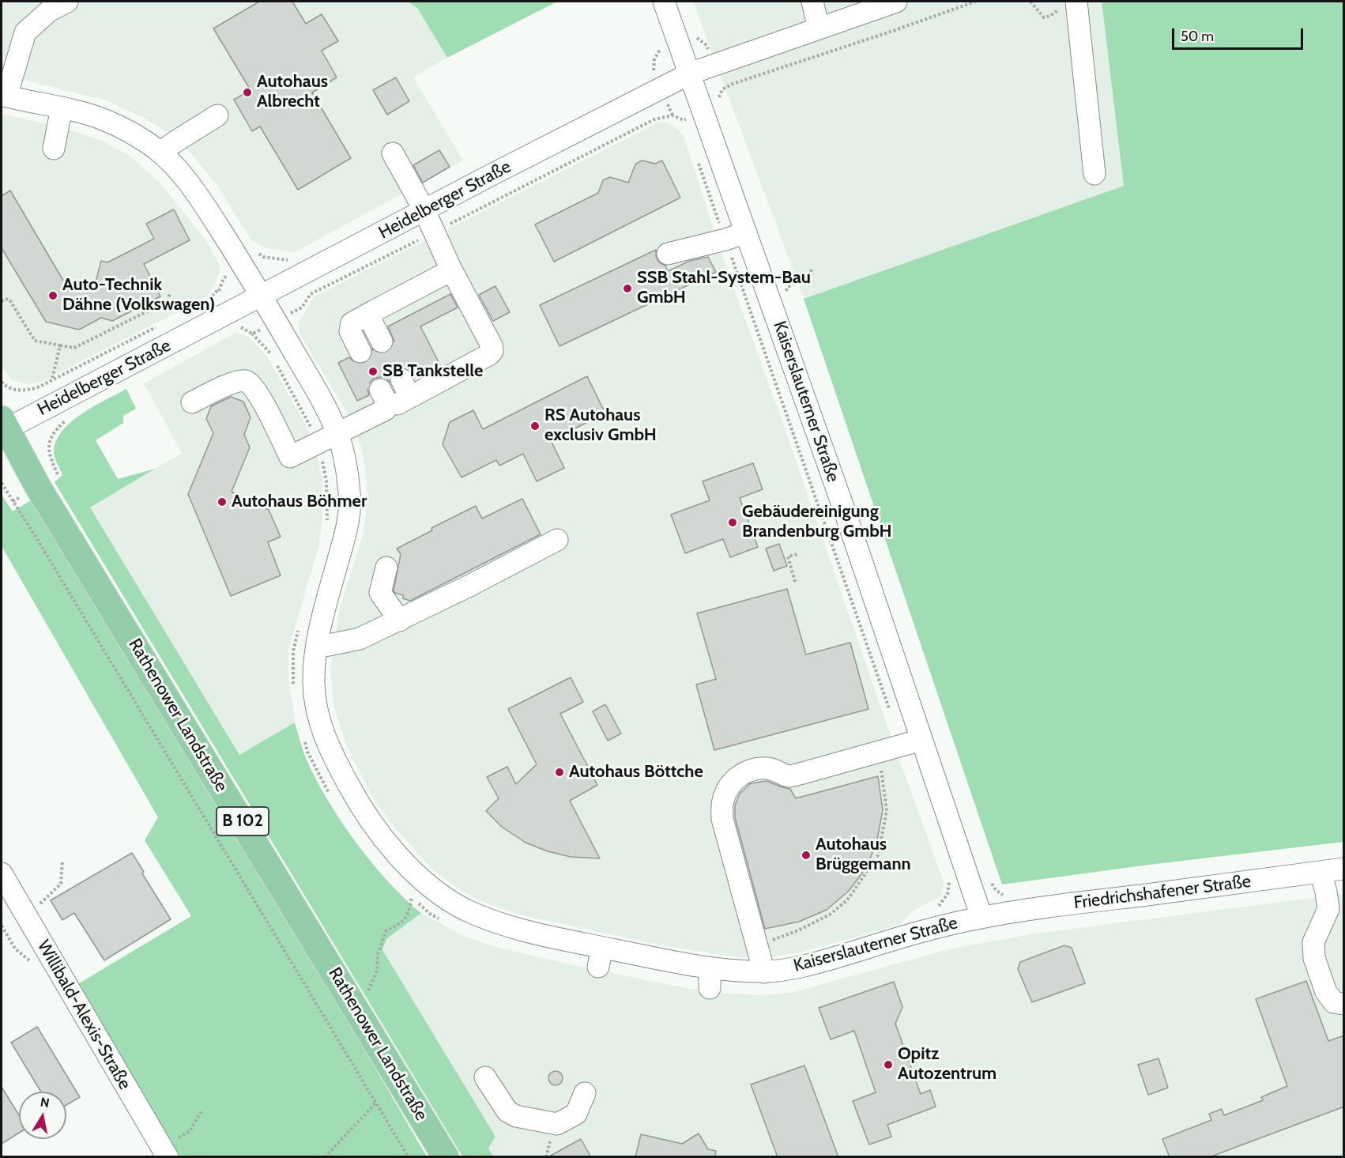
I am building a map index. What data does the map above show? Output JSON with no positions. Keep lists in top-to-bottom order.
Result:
{
  "streets": {
    "main road": ["Rathenower Landstraße", "B 102"],
    "street": [
      "Heidelberger Straße",
      "Kaiserslauterner Straße",
      "Friedrichshafener Straße",
      "Willibald-Alexis-Straße"
    ]
  },
  "crossings": [
    ["Heidelberger Straße", "Kaiserslauterner Straße"],
    ["Heidelberger Straße", "Rathenower Landstraße"],
    ["Kaiserslauterner Straße", "Friedrichshafener Straße"]
  ],
  "places": [
    "Autohaus Albrecht",
    "SSB Stahl-System-Bau GmbH",
    "Auto-Technik Dähne (Volkswagen)",
    "SB Tankstelle",
    "RS Autohaus exclusiv GmbH",
    "Autohaus Böhmer",
    "Gebäudereinigung Brandenburg GmbH",
    "Autohaus Böttche",
    "Autohaus Brüggemann",
    "Opitz Autozentrum"
  ],
  "scale_bar": "50 m",
  "north": "top"
}
